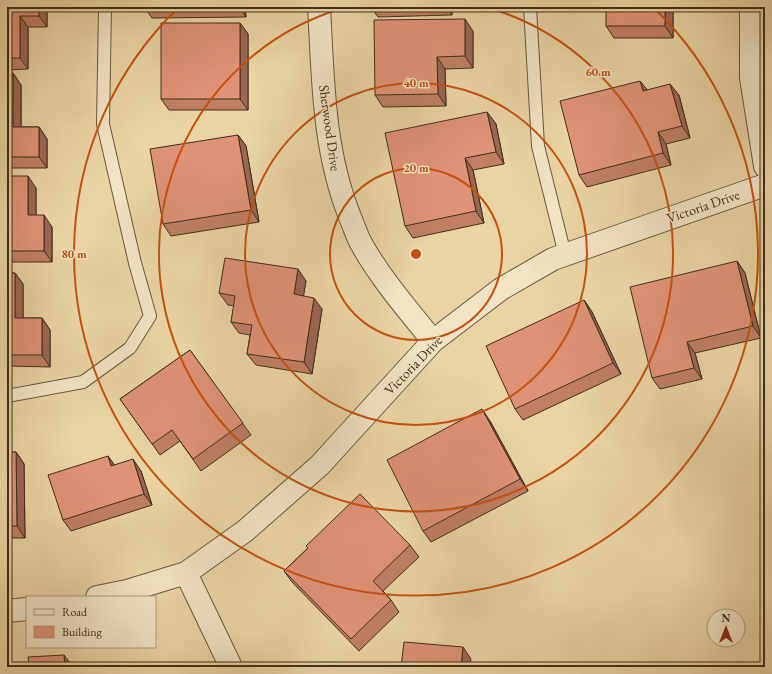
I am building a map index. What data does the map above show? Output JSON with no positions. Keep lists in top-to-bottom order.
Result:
{
  "streets": {
    "street": ["Sherwood Drive", "Victoria Drive"]
  },
  "crossings": [
    ["Sherwood Drive", "Victoria Drive"]
  ],
  "legend": ["Road", "Building"],
  "north": "top",
  "rings": [
    "60 m",
    "40 m",
    "20 m",
    "80 m"
  ]
}
